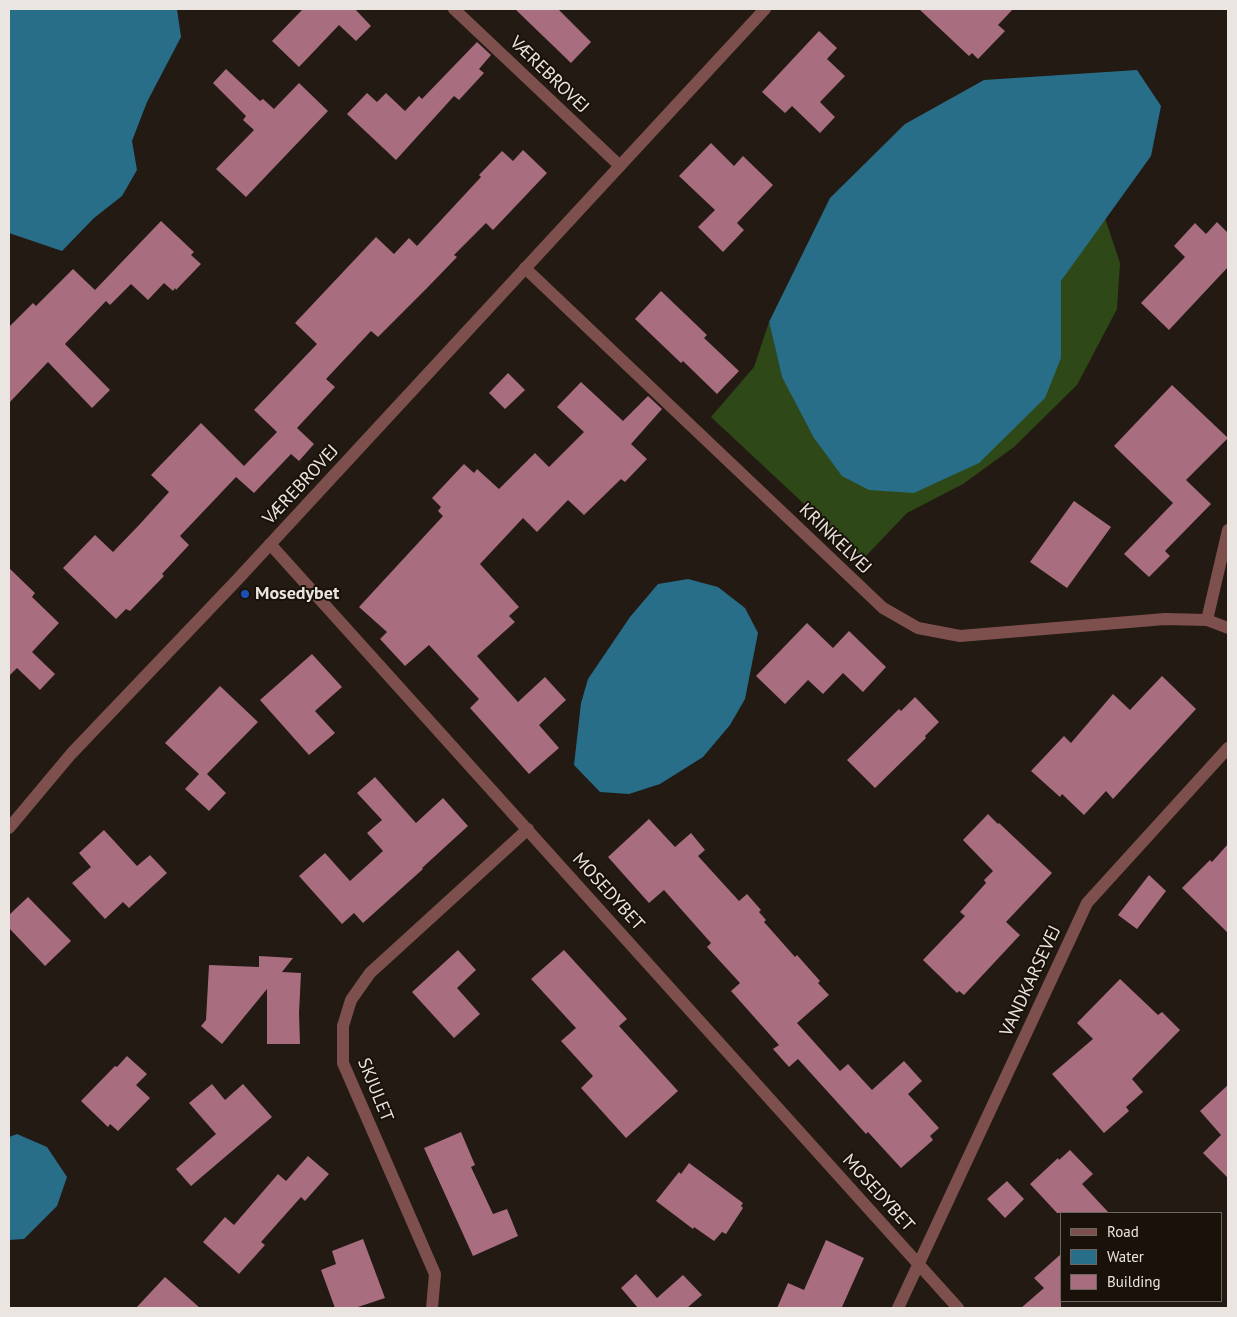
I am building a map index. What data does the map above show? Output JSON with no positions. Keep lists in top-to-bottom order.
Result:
{
  "streets": {
    "street": [
      "VÆREBROVEJ",
      "KRINKELVEJ",
      "MOSEDYBET",
      "VANDKARSEVEJ",
      "SKJULET"
    ]
  },
  "crossings": [
    ["VÆREBROVEJ", "KRINKELVEJ"],
    ["VÆREBROVEJ", "MOSEDYBET"],
    ["MOSEDYBET", "VANDKARSEVEJ"],
    ["MOSEDYBET", "SKJULET"]
  ],
  "places": ["Mosedybet"],
  "legend": ["Road", "Water", "Building"]
}
